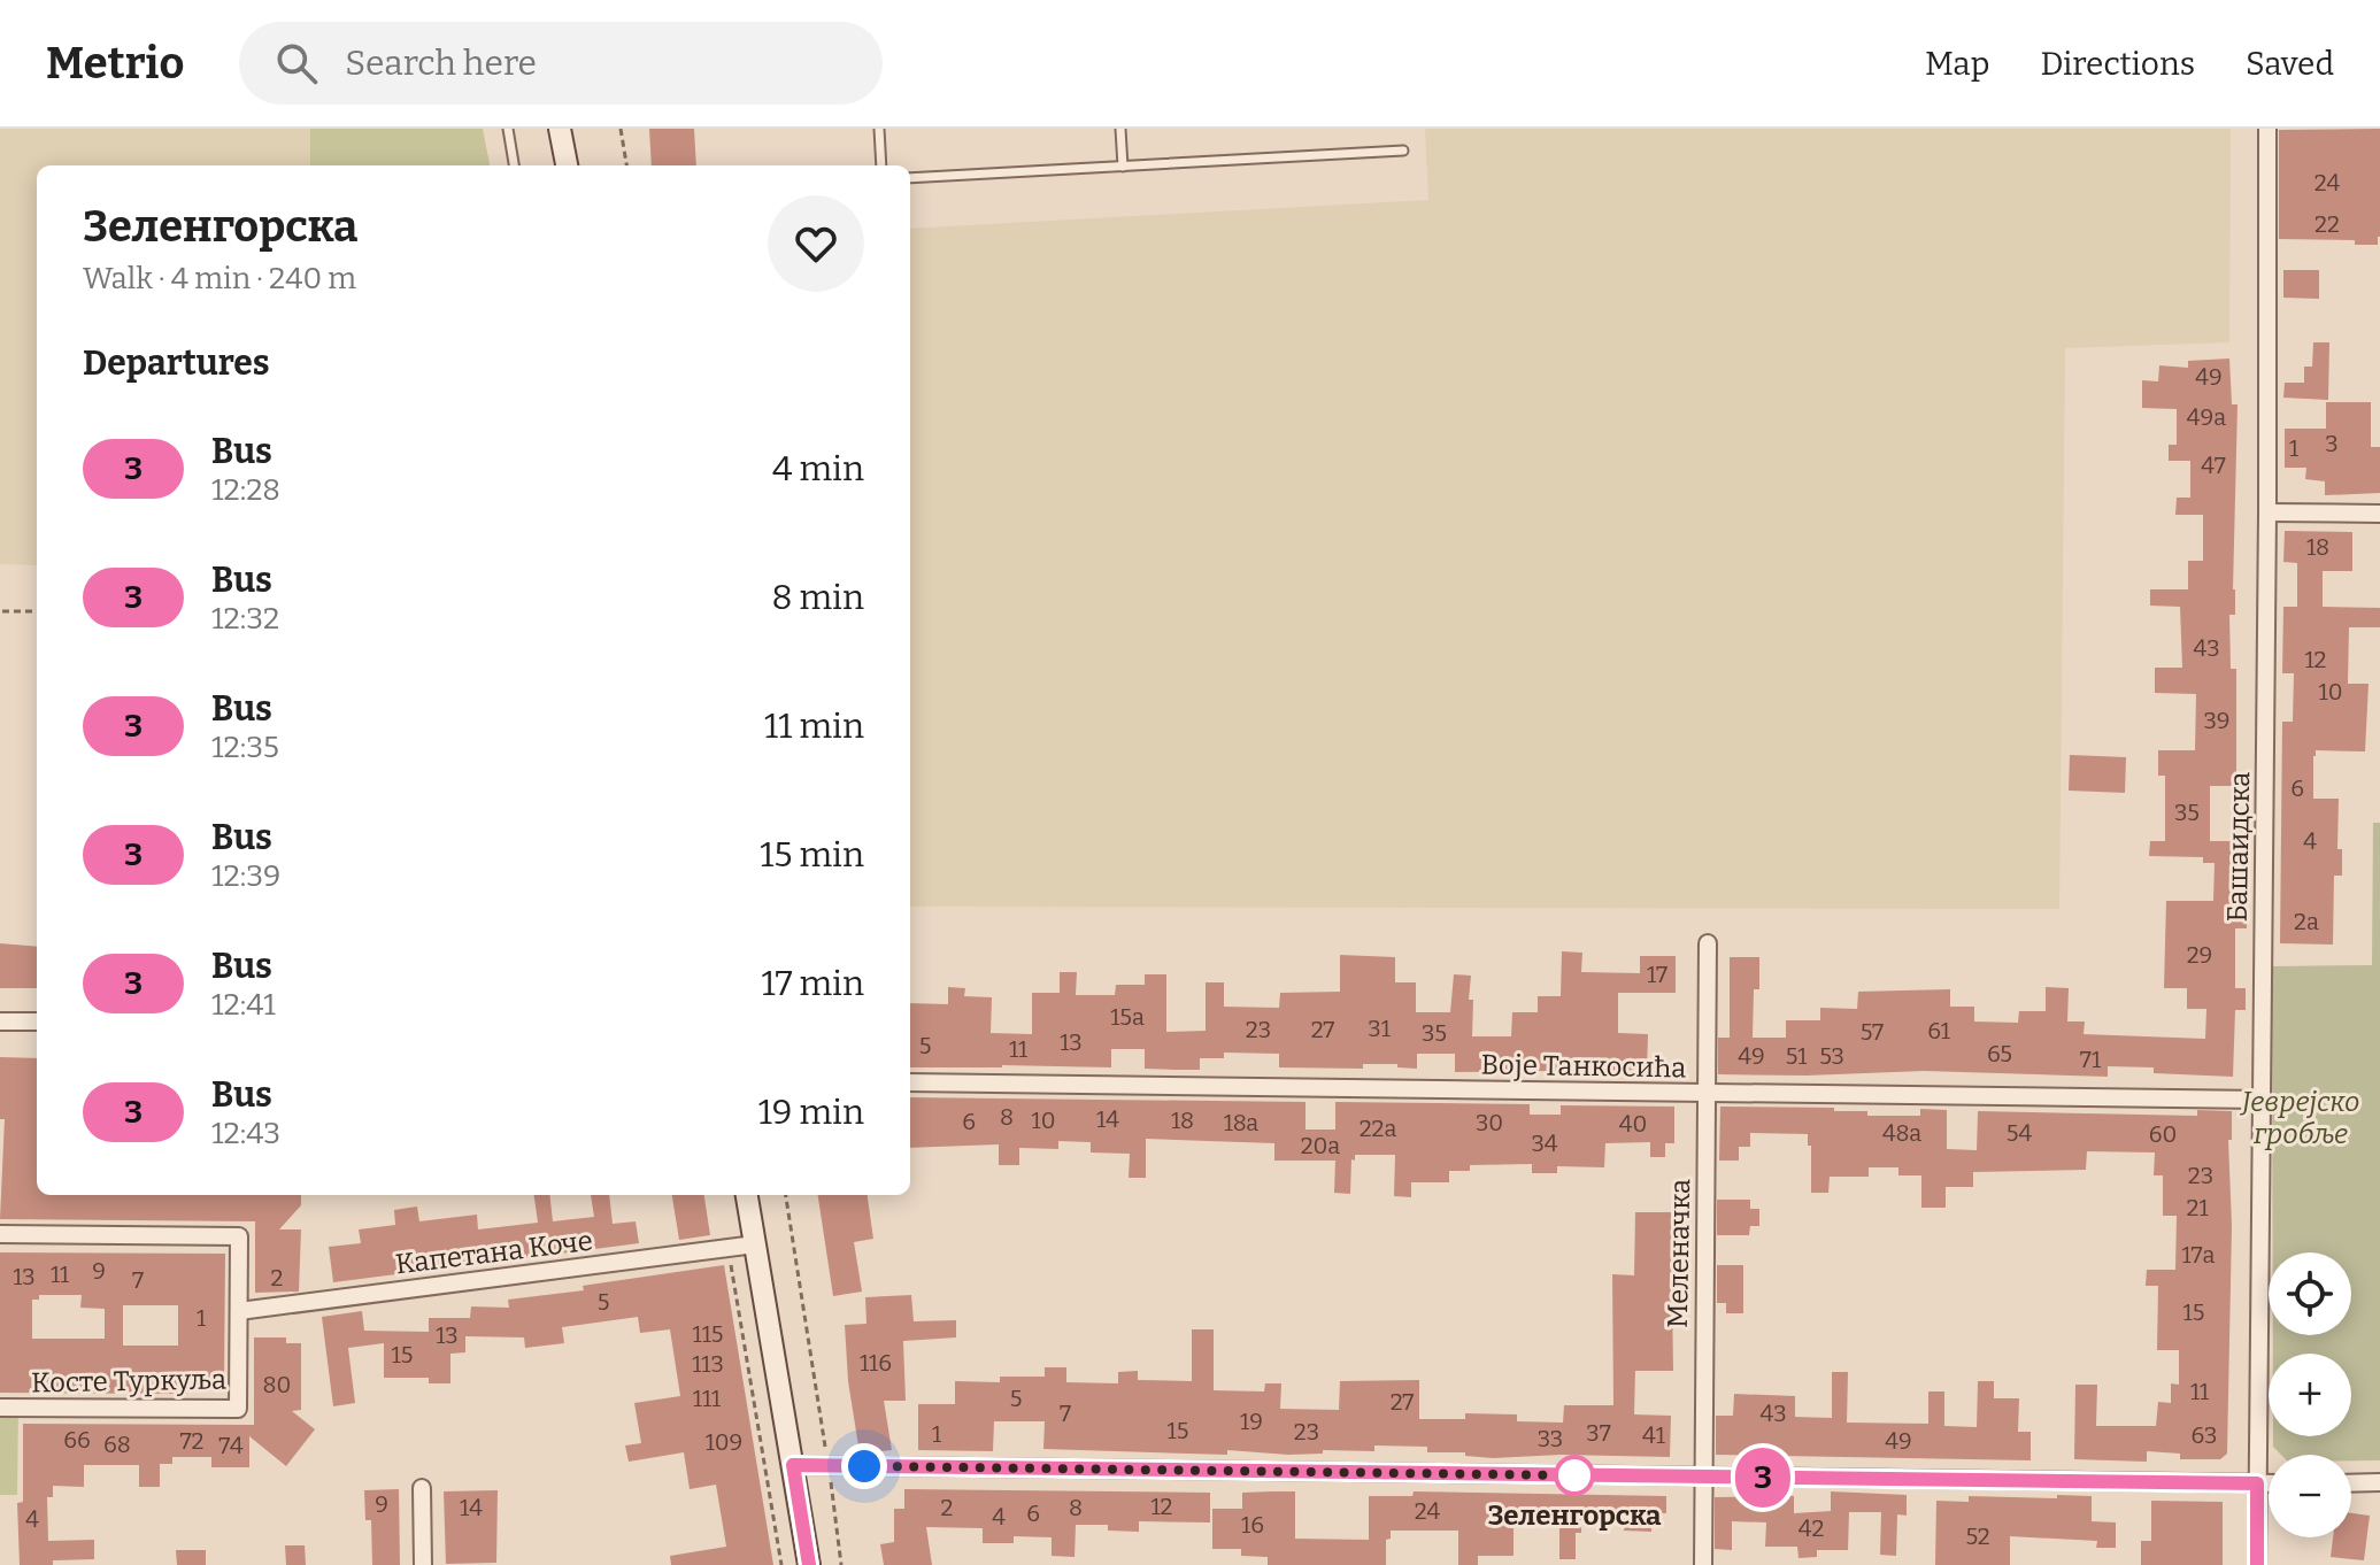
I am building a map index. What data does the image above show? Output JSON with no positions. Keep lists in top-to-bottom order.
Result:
{
  "streets": {
    "street": [
      "Башаидска",
      "Воје Танкосића",
      "Капетана Коче",
      "Меленачка",
      "Косте Туркуља"
    ]
  },
  "crossings": [
    ["Башаидска", "Воје Танкосића"],
    ["Воје Танкосића", "Меленачка"],
    ["Капетана Коче", "Косте Туркуља"]
  ],
  "parks": ["Јеврејско гробље"],
  "places": ["Зеленгорска"],
  "lines": ["bus line 3"],
  "house_numbers": [
    "24",
    "22",
    "49",
    "49a",
    "3",
    "1",
    "47",
    "18",
    "43",
    "12",
    "10",
    "39",
    "6",
    "35",
    "4",
    "2a",
    "29",
    "17",
    "15a",
    "31",
    "23",
    "27",
    "61",
    "57",
    "35",
    "13",
    "5",
    "11",
    "65",
    "49",
    "51",
    "53",
    "71",
    "8",
    "14",
    "10",
    "18",
    "6",
    "18a",
    "30",
    "40",
    "22a",
    "48a",
    "54",
    "60",
    "34",
    "20a",
    "23",
    "21",
    "17a",
    "9",
    "11",
    "13",
    "2",
    "7",
    "5",
    "15",
    "1",
    "115",
    "13",
    "15",
    "116",
    "113",
    "80",
    "11",
    "111",
    "5",
    "27",
    "7",
    "43",
    "19",
    "15",
    "23",
    "37",
    "1",
    "41",
    "63",
    "33",
    "66",
    "72",
    "49",
    "109",
    "68",
    "74",
    "9",
    "12",
    "14",
    "2",
    "8",
    "24",
    "6",
    "4",
    "4",
    "16",
    "42",
    "52"
  ],
  "page": {
    "header": "Metrio",
    "search": "Search here",
    "nav": ["Map", "Directions", "Saved"],
    "on_map": "3",
    "heading": [
      ["Зеленгорска", "Walk · 4 min · 240 m"],
      "Departures"
    ],
    "list": [
      {
        "mark": "3",
        "name": "Bus",
        "note": "12:28",
        "value": "4 min"
      },
      {
        "mark": "3",
        "name": "Bus",
        "note": "12:32",
        "value": "8 min"
      },
      {
        "mark": "3",
        "name": "Bus",
        "note": "12:35",
        "value": "11 min"
      },
      {
        "mark": "3",
        "name": "Bus",
        "note": "12:39",
        "value": "15 min"
      },
      {
        "mark": "3",
        "name": "Bus",
        "note": "12:41",
        "value": "17 min"
      },
      {
        "mark": "3",
        "name": "Bus",
        "note": "12:43",
        "value": "19 min"
      }
    ],
    "map_buttons": ["+", "−"]
  }
}
